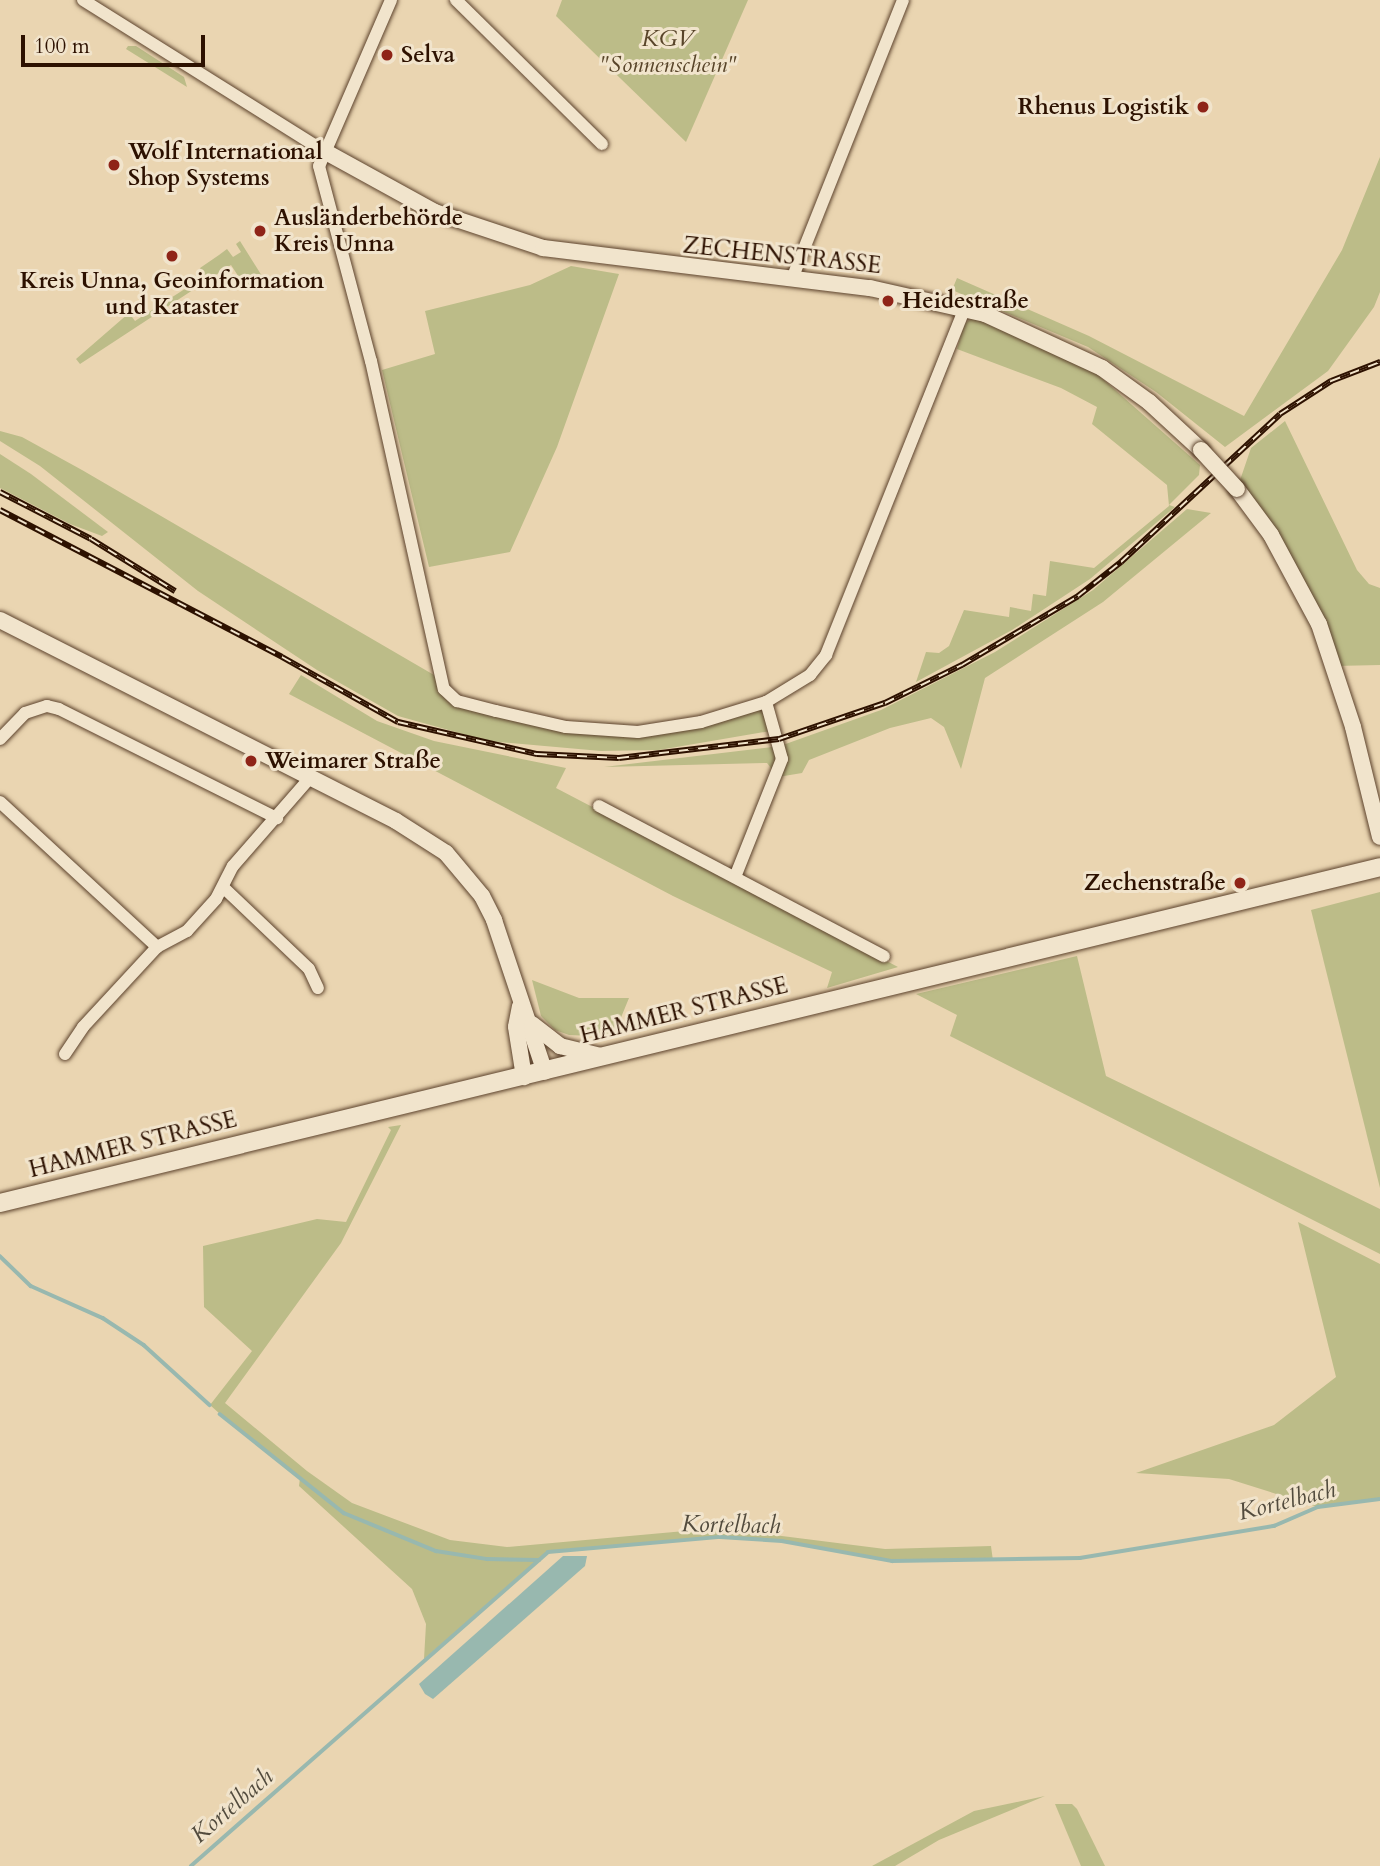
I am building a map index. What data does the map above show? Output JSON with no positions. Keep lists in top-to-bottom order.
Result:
{
  "streets": {
    "main road": ["HAMMER STRASSE"],
    "street": ["ZECHENSTRASSE"]
  },
  "water": ["Kortelbach"],
  "parks": ["KGV \"Sonnenschein\""],
  "places": [
    "Selva",
    "Rhenus Logistik",
    "Wolf International Shop Systems",
    "Ausländerbehörde Kreis Unna",
    "Kreis Unna, Geoinformation und Kataster",
    "Heidestraße",
    "Weimarer Straße",
    "Zechenstraße"
  ],
  "scale_bar": "100 m"
}
